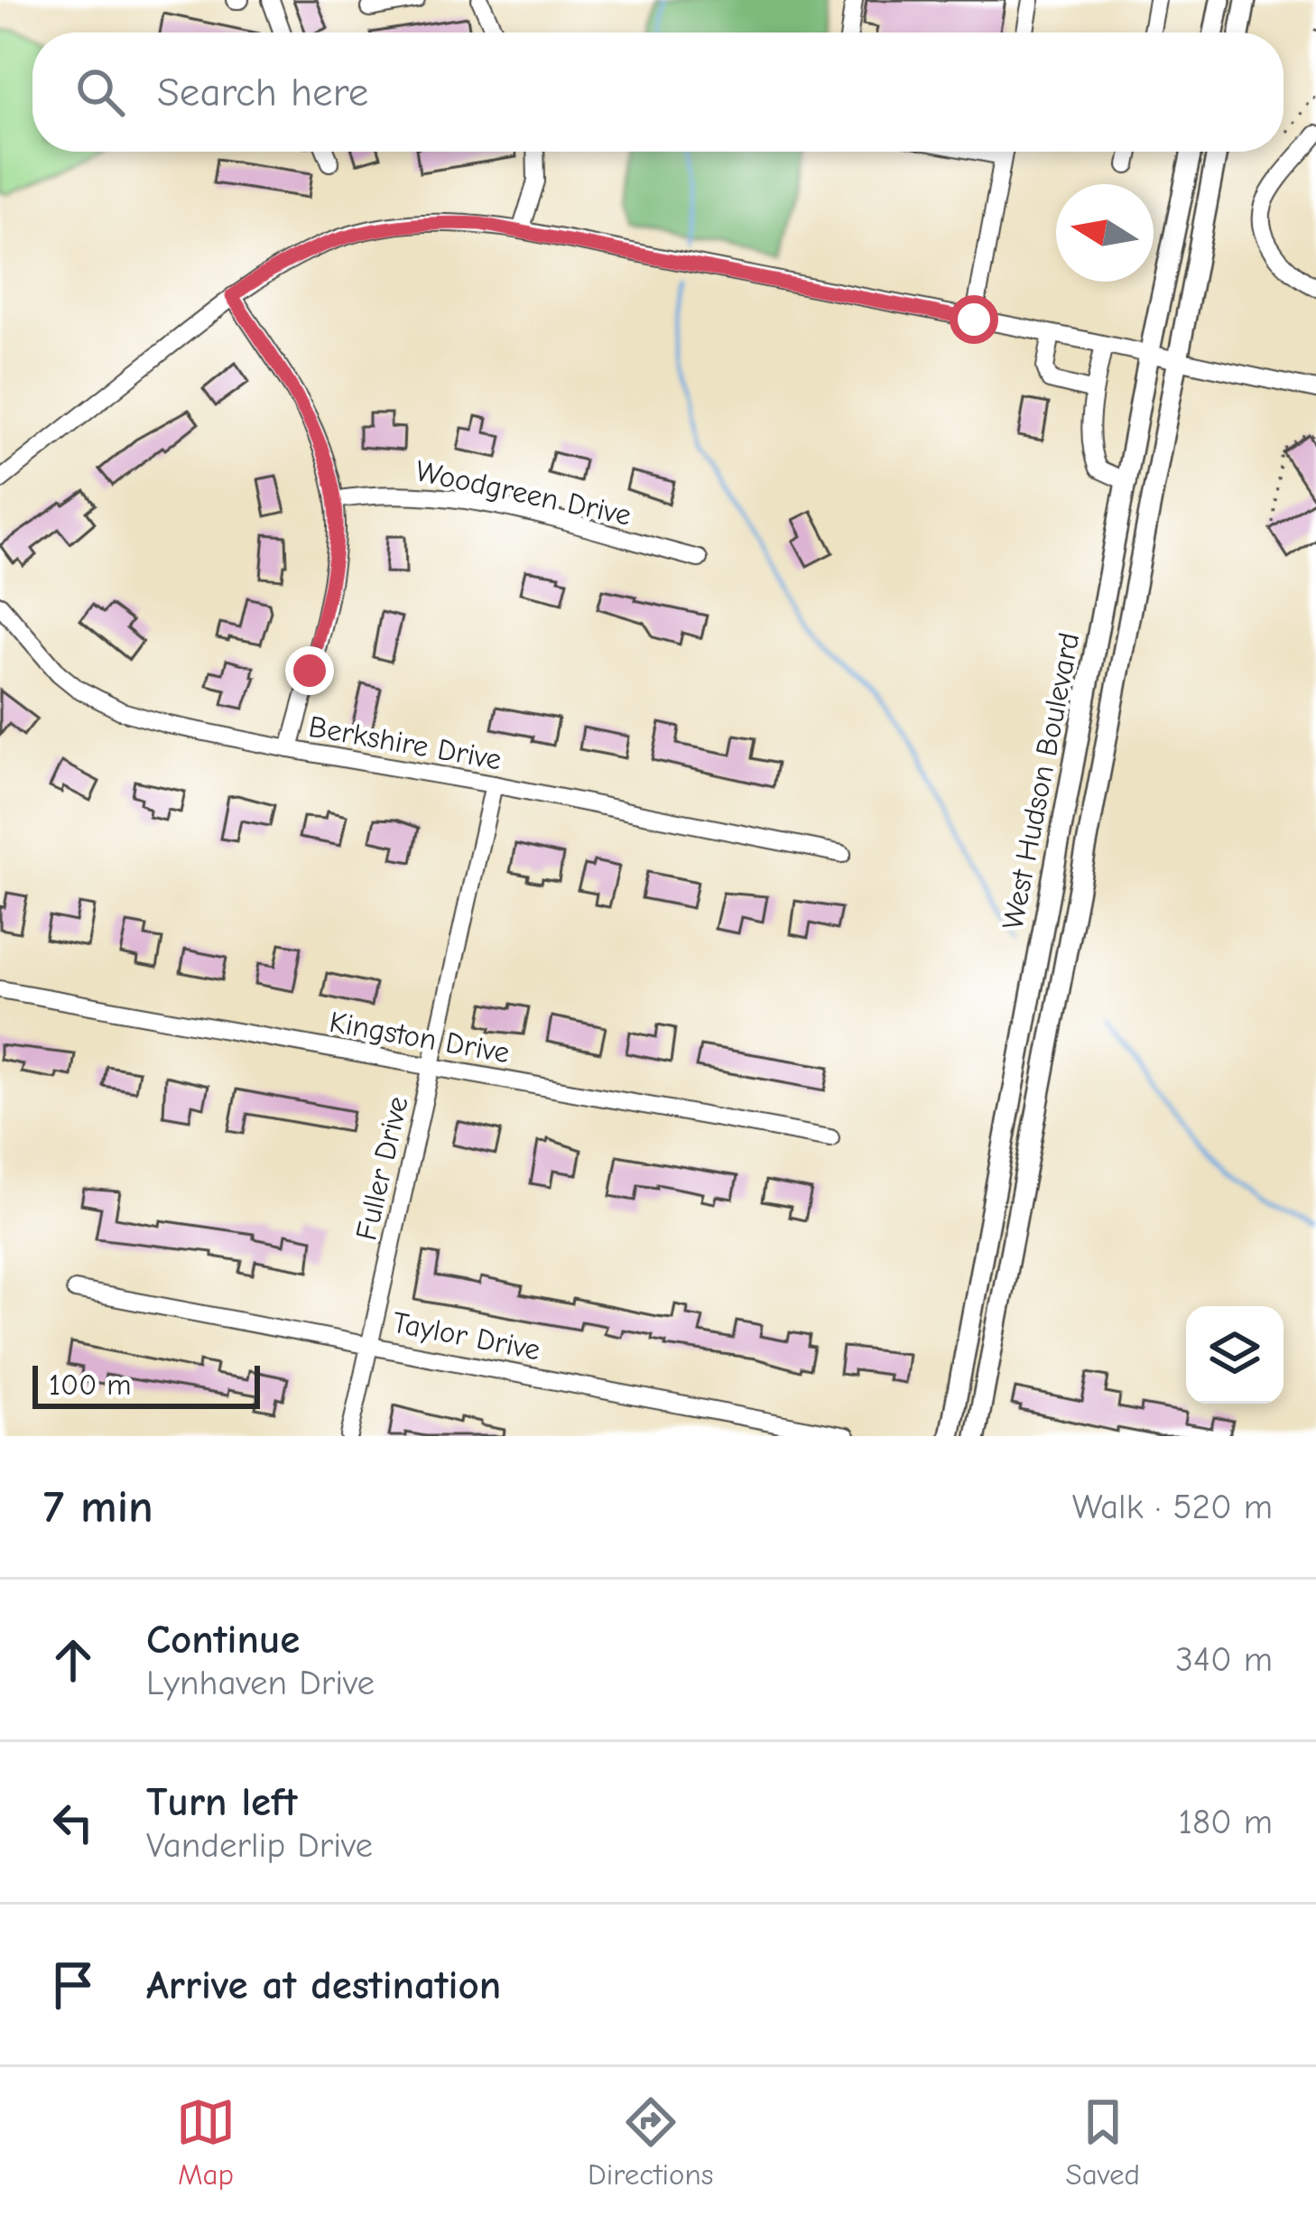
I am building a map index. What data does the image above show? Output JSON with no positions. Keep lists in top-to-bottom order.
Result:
{
  "streets": {
    "main road": ["West Hudson Boulevard"],
    "street": [
      "Woodgreen Drive",
      "Berkshire Drive",
      "Kingston Drive",
      "Fuller Drive",
      "Taylor Drive"
    ]
  },
  "crossings": [
    ["Berkshire Drive", "Fuller Drive"],
    ["Kingston Drive", "Fuller Drive"],
    ["Fuller Drive", "Taylor Drive"]
  ],
  "scale_bar": "100 m",
  "north": "left",
  "page": {
    "search": "Search here",
    "scale": "100 m",
    "heading": ["7 min", "Walk · 520 m"],
    "list": [
      ["Continue", "Lynhaven Drive", "340 m"],
      ["Turn left", "Vanderlip Drive", "180 m"],
      "Arrive at destination"
    ],
    "nav": ["Map", "Directions", "Saved"]
  }
}
